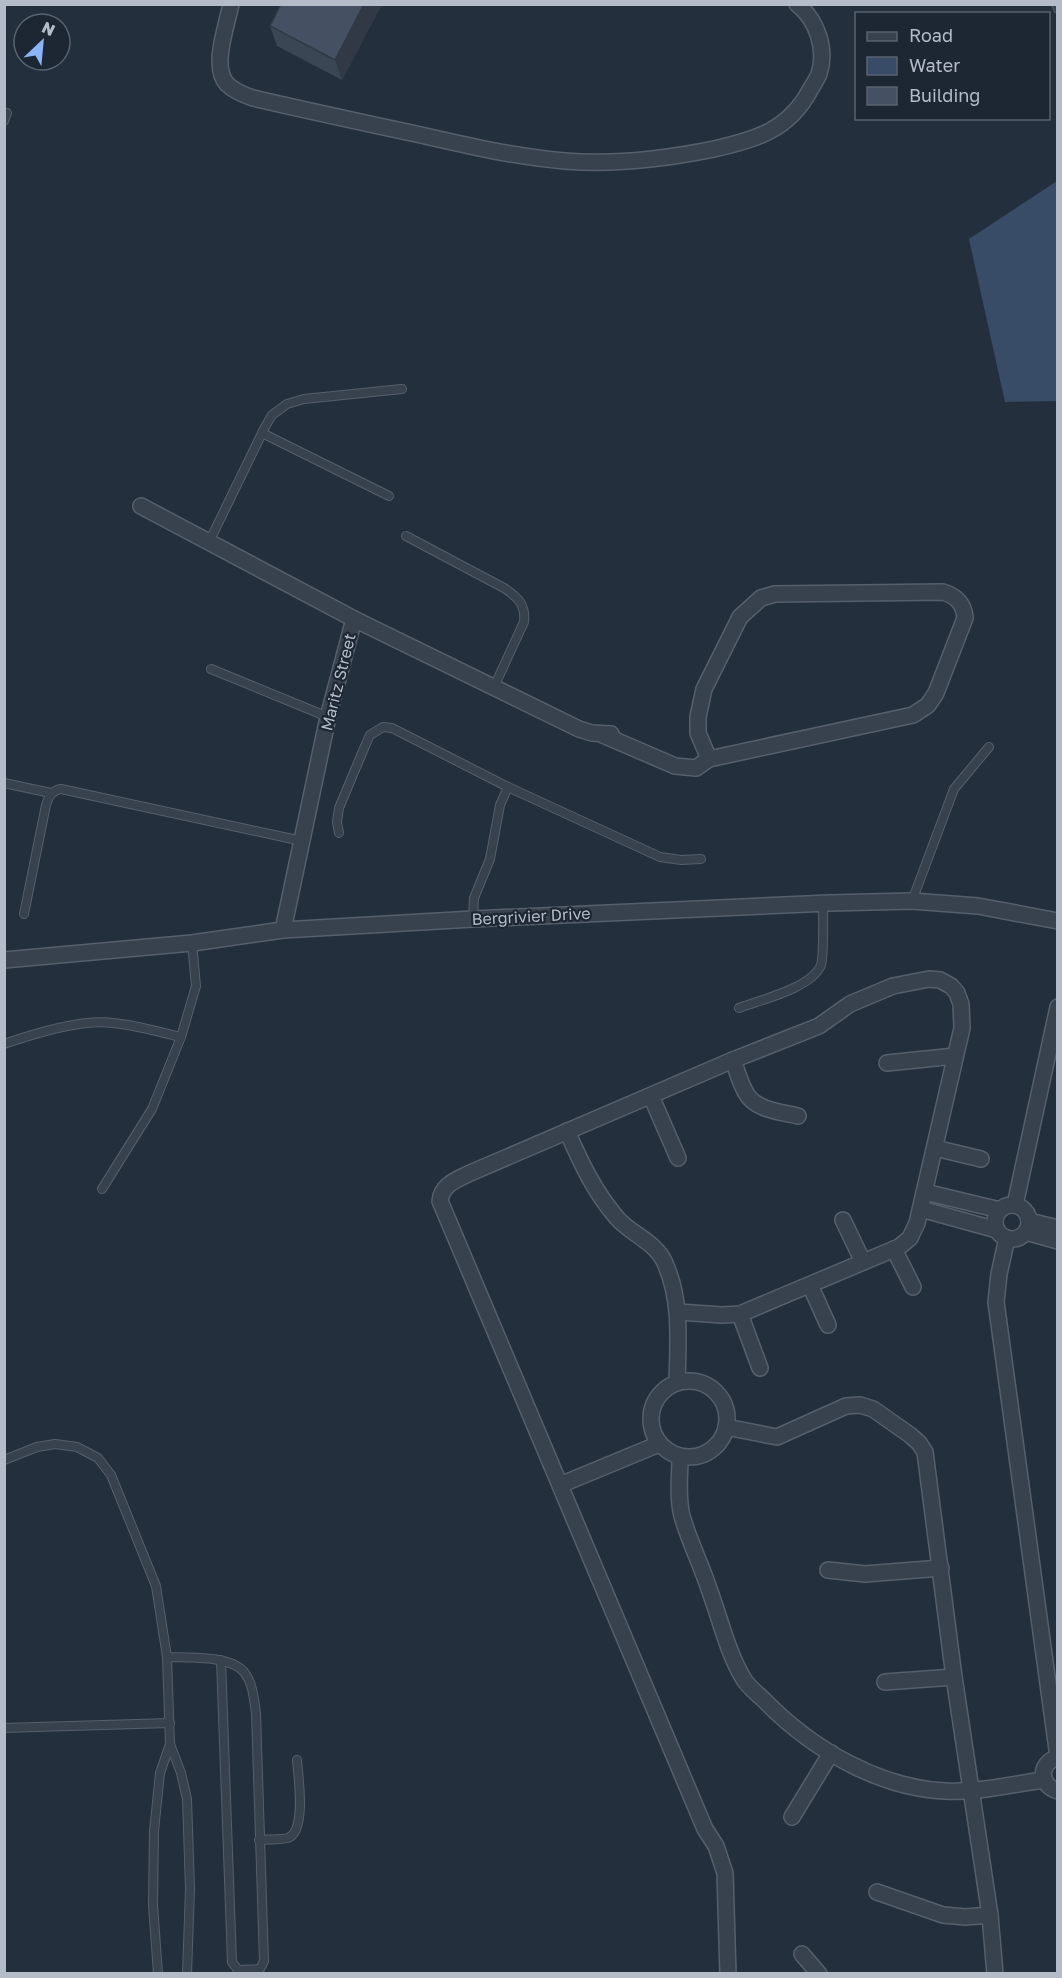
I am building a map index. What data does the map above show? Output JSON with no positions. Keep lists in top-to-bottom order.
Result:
{
  "streets": {
    "street": ["Maritz Street", "Bergrivier Drive"]
  },
  "crossings": [
    ["Maritz Street", "Bergrivier Drive"]
  ],
  "legend": ["Road", "Water", "Building"],
  "north": "top right"
}
